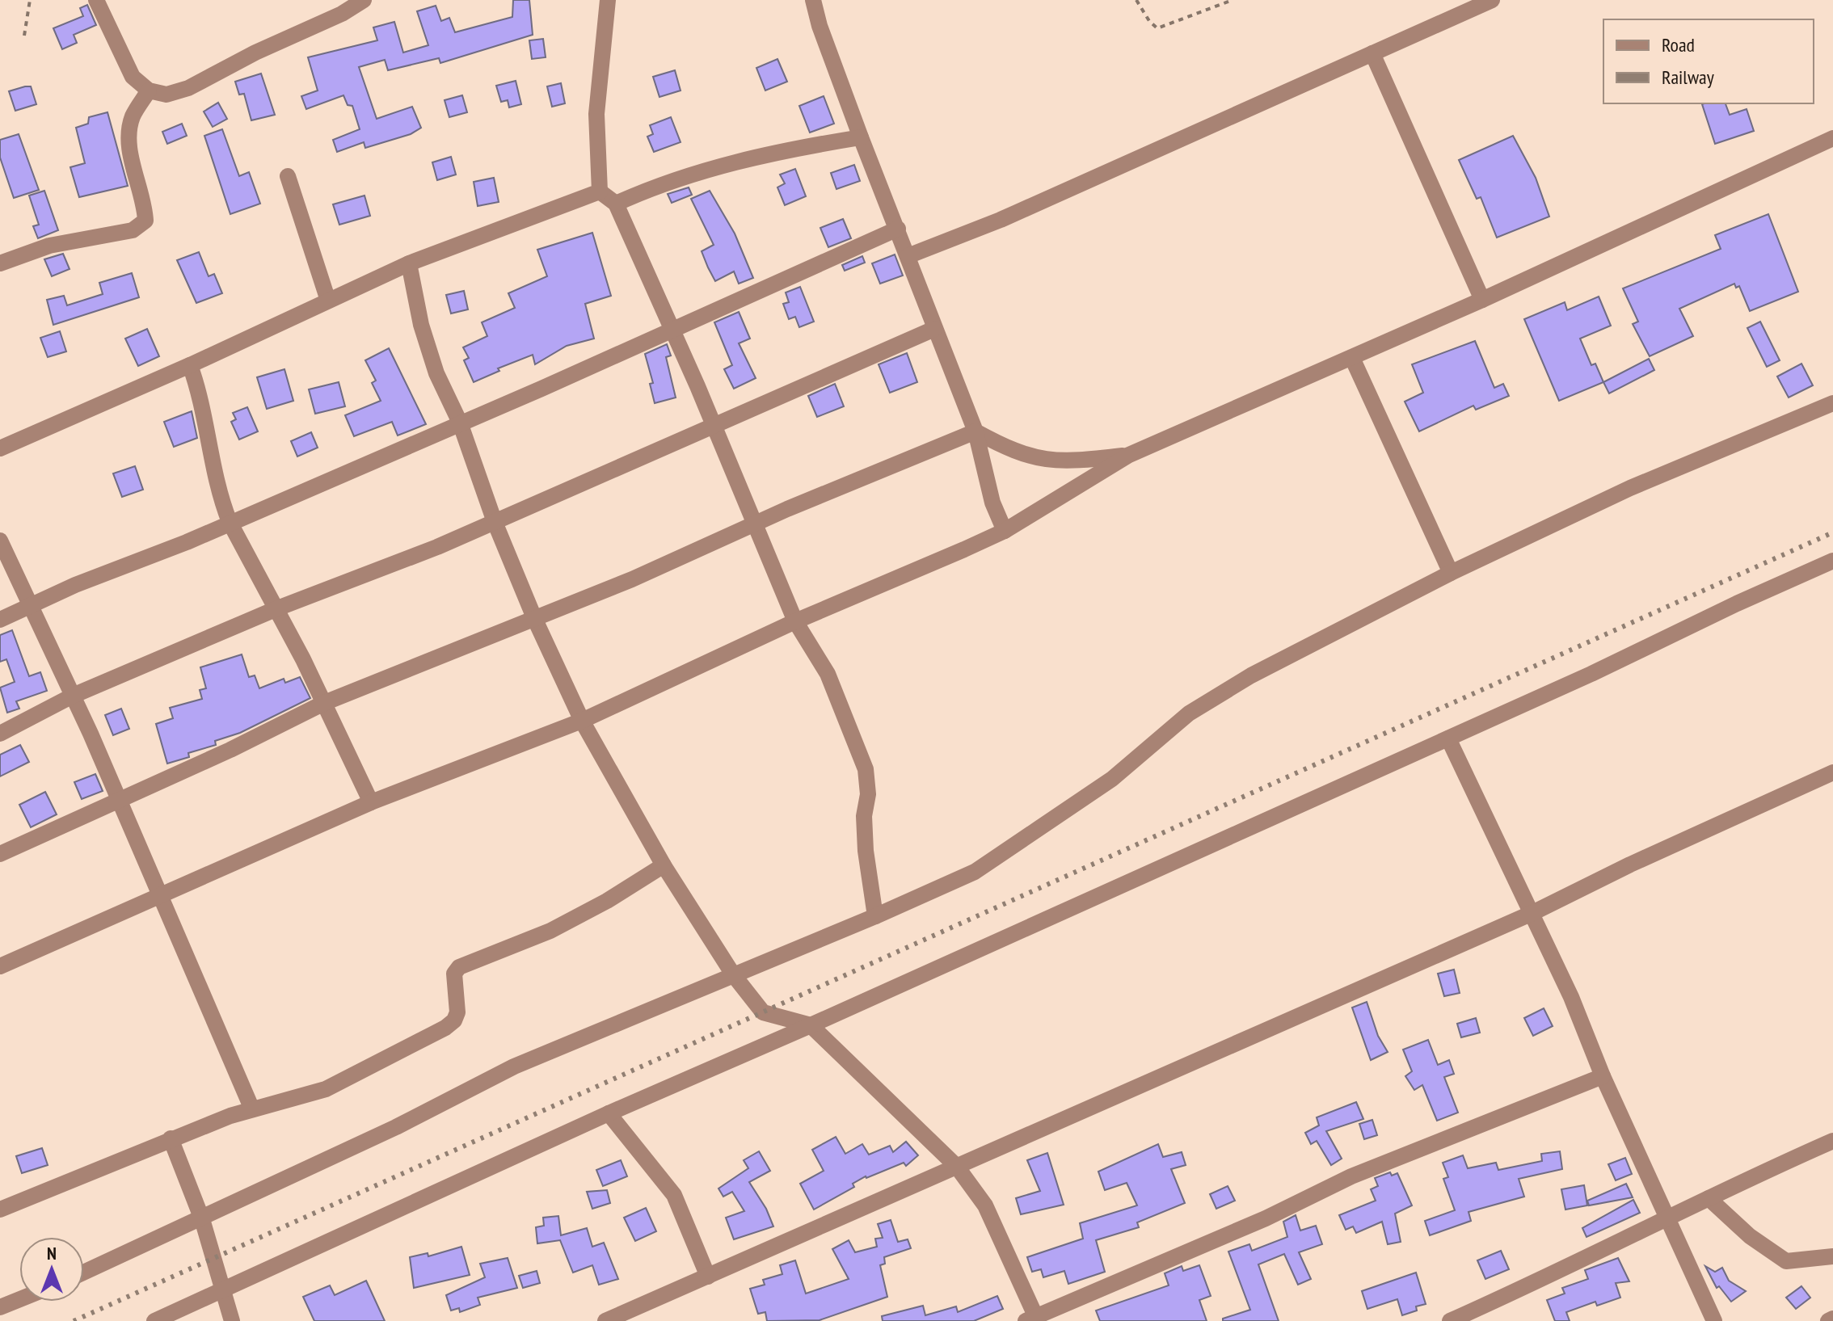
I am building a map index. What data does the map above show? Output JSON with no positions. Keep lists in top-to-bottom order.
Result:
{
  "legend": ["Road", "Railway"],
  "north": "top"
}
